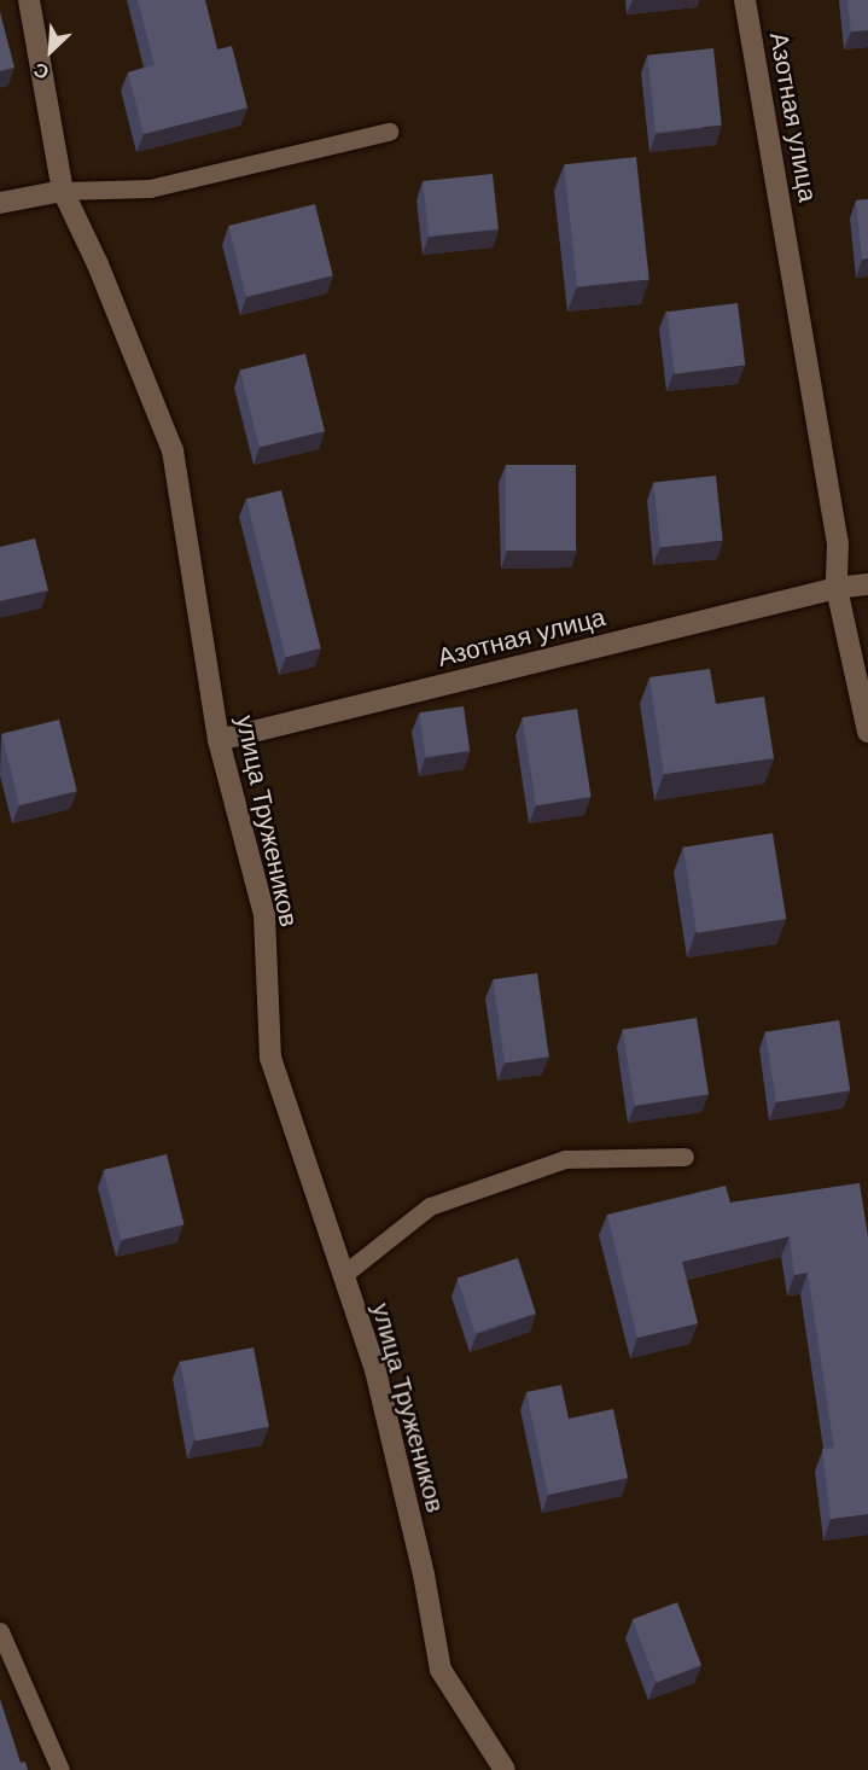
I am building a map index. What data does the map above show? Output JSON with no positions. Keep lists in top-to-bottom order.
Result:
{
  "streets": {
    "street": ["Азотная улица", "улица Тружеников"]
  },
  "crossings": [
    ["Азотная улица", "улица Тружеников"]
  ],
  "north": "bottom left"
}
